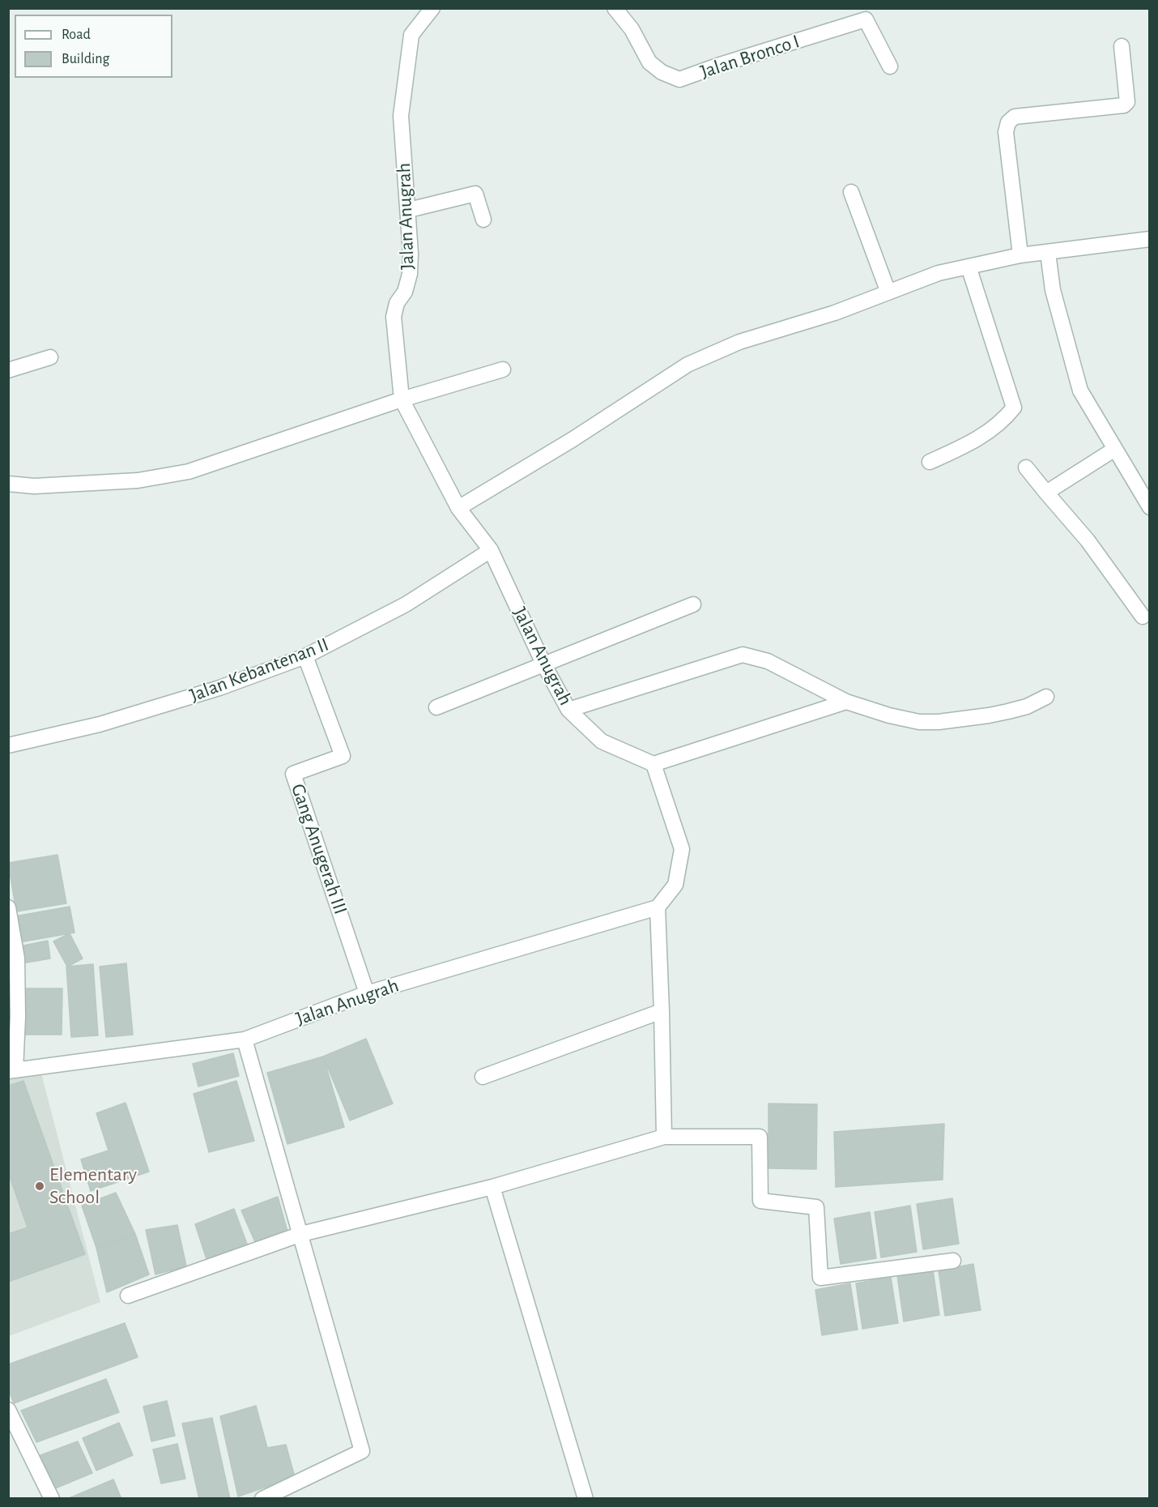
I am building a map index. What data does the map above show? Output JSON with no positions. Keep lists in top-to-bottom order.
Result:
{
  "streets": {
    "street": [
      "Jalan Bronco I",
      "Jalan Anugrah",
      "Jalan Kebantenan II",
      "Gang Anugerah III"
    ]
  },
  "crossings": [
    ["Jalan Anugrah", "Jalan Kebantenan II"],
    ["Jalan Anugrah", "Gang Anugerah III"],
    ["Jalan Kebantenan II", "Gang Anugerah III"]
  ],
  "places": ["Elementary School"],
  "legend": ["Road", "Building"]
}
